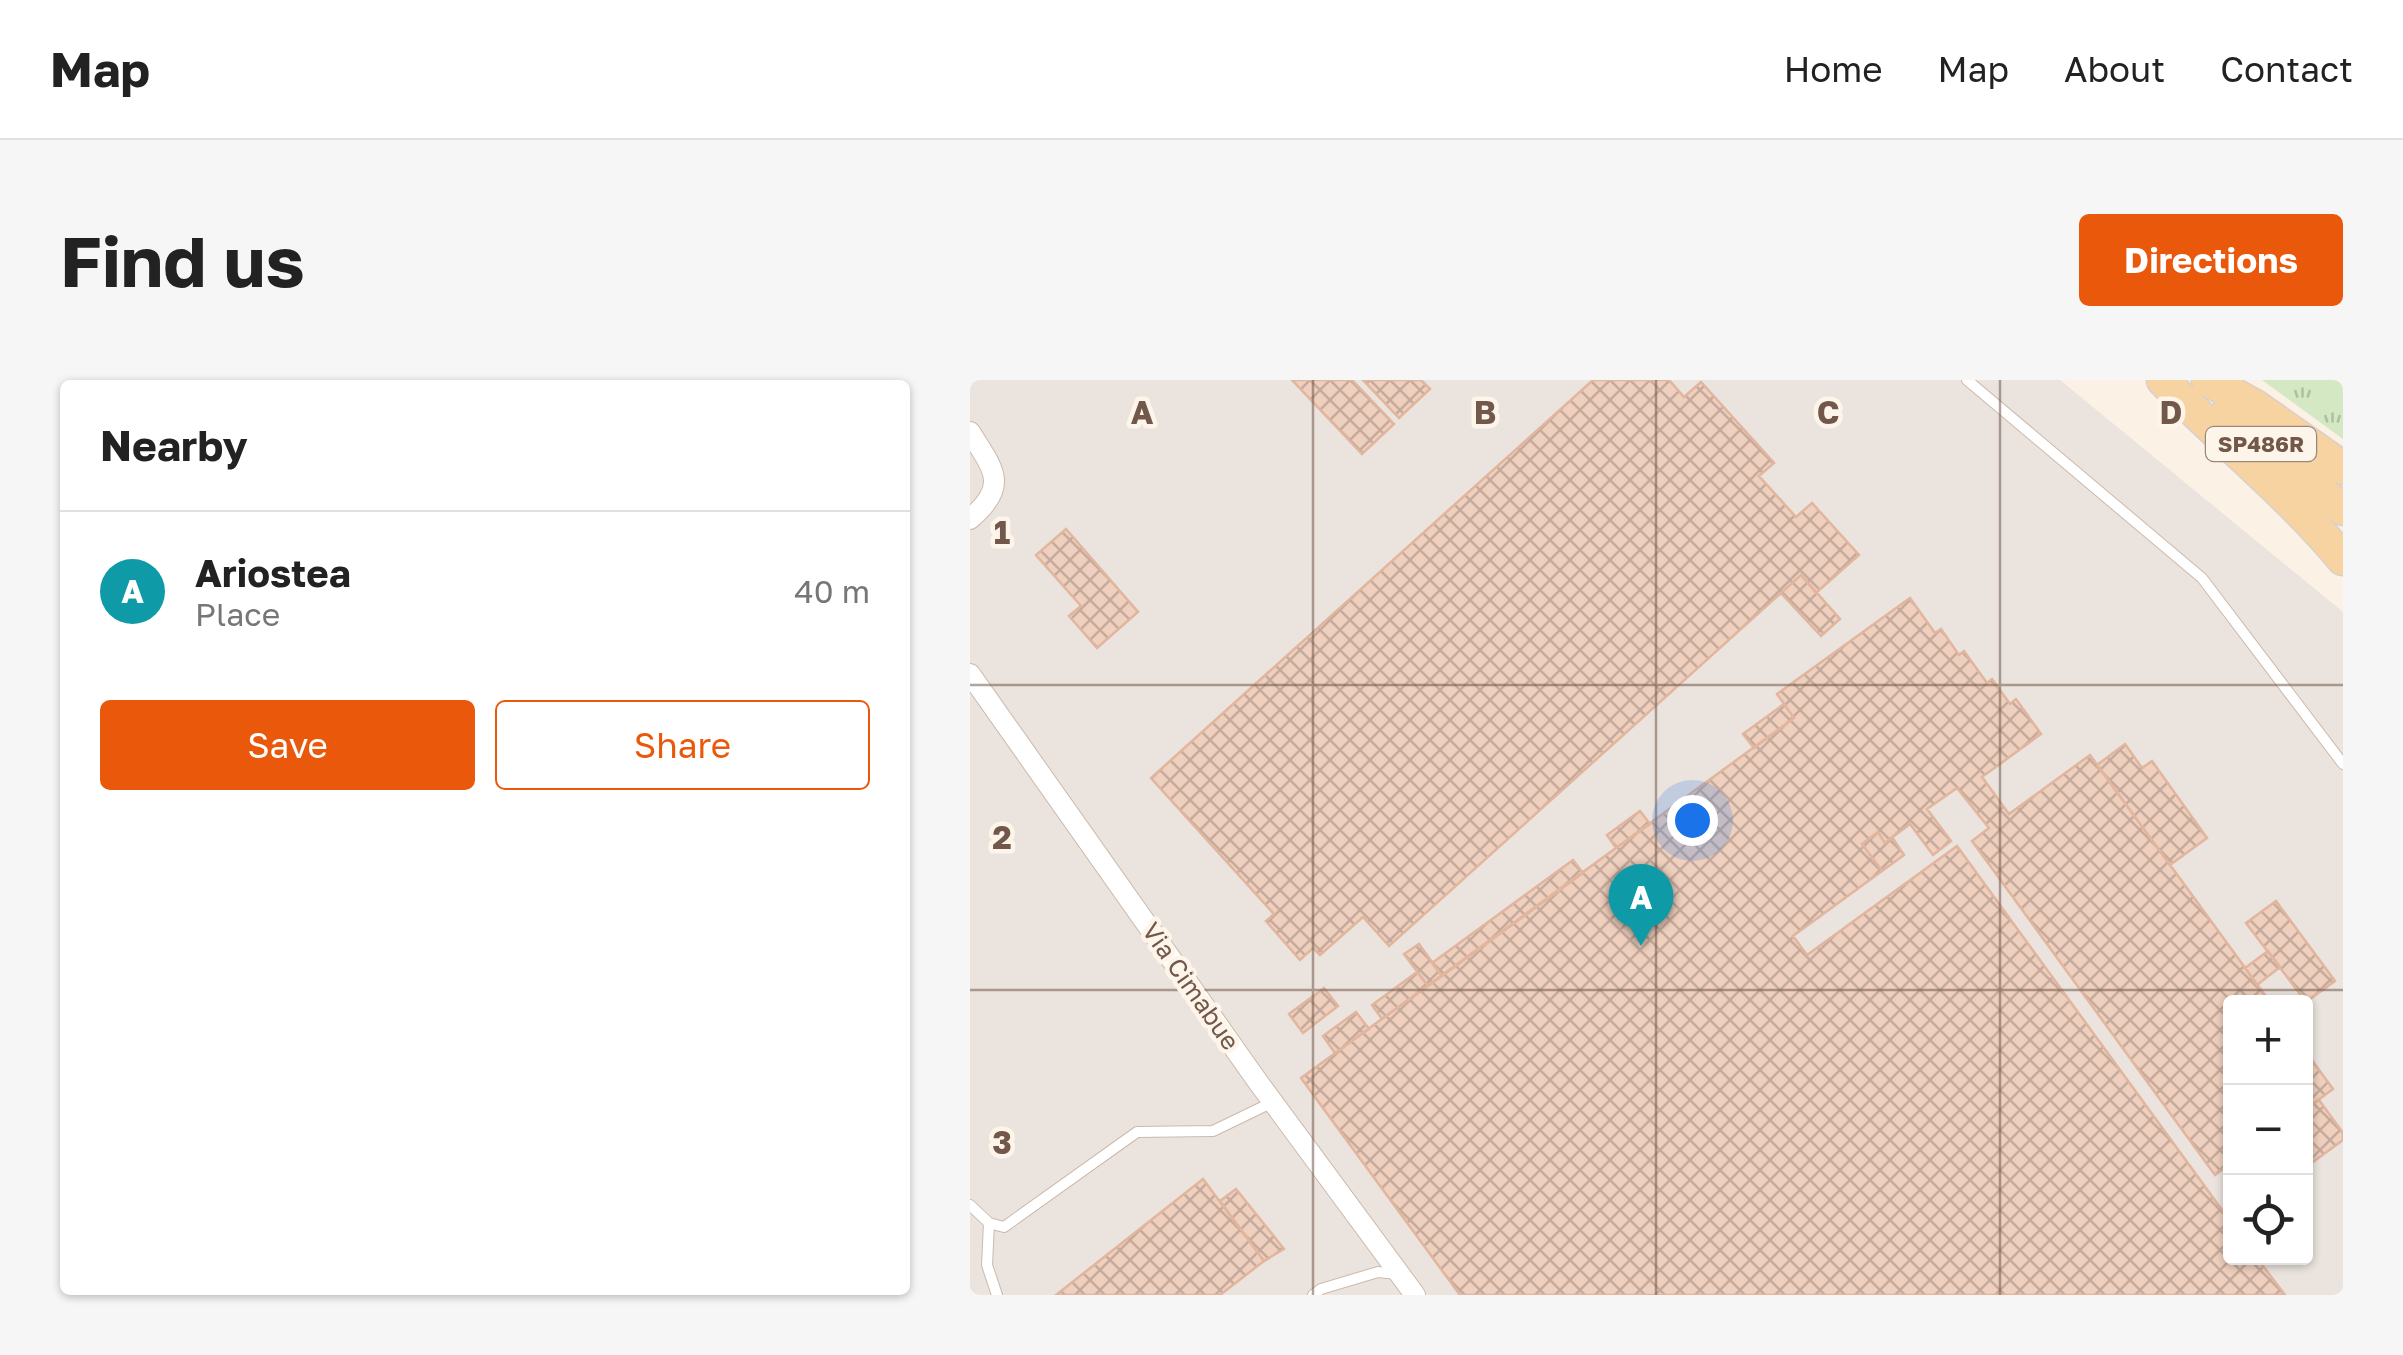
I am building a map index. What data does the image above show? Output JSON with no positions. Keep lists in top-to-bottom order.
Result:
{
  "streets": {
    "main road": ["SP486R"],
    "street": ["Via Cimabue"]
  },
  "page": {
    "header": "Map",
    "nav": [
      "Home",
      "Map",
      "About",
      "Contact"
    ],
    "buttons": [
      "Directions",
      ["Save", "Share"]
    ],
    "title": "Find us",
    "heading": "Nearby",
    "list": [
      {
        "mark": "A",
        "name": "Ariostea",
        "note": "Place",
        "value": "40 m"
      }
    ],
    "pins": "A",
    "map_buttons": ["+", "−"]
  },
  "grid": {
    "columns": [
      "A",
      "B",
      "C",
      "D"
    ],
    "rows": ["1", "2", "3"]
  }
}
